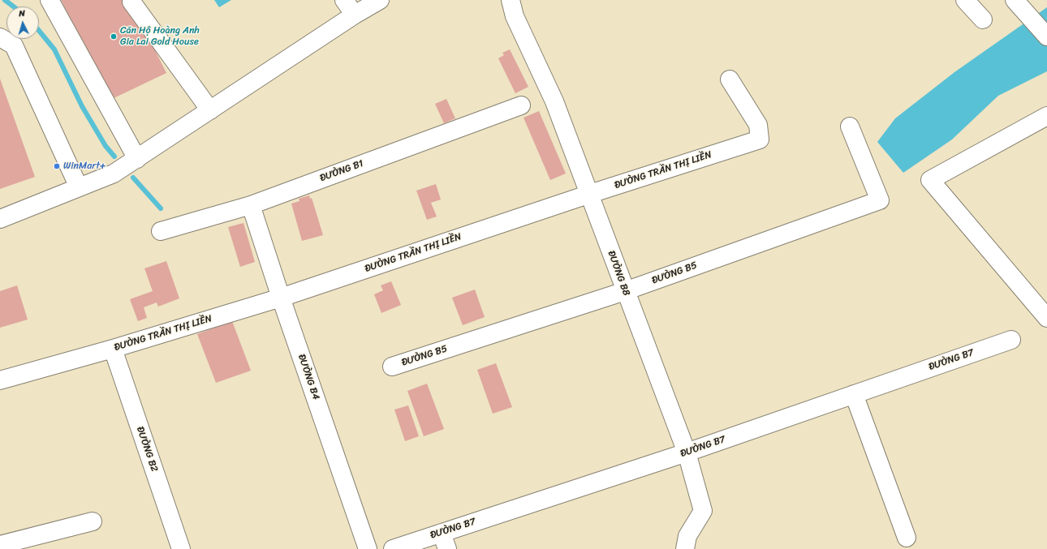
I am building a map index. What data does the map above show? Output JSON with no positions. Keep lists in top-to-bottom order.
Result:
{
  "streets": {
    "street": [
      "ĐƯỜNG TRẦN THỊ LIỀN",
      "ĐƯỜNG B1",
      "ĐƯỜNG B8",
      "ĐƯỜNG B5",
      "ĐƯỜNG B7",
      "ĐƯỜNG B4",
      "ĐƯỜNG B2"
    ]
  },
  "crossings": [
    ["ĐƯỜNG TRẦN THỊ LIỀN", "ĐƯỜNG B8"],
    ["ĐƯỜNG TRẦN THỊ LIỀN", "ĐƯỜNG B4"],
    ["ĐƯỜNG TRẦN THỊ LIỀN", "ĐƯỜNG B2"],
    ["ĐƯỜNG B1", "ĐƯỜNG B4"],
    ["ĐƯỜNG B8", "ĐƯỜNG B5"],
    ["ĐƯỜNG B8", "ĐƯỜNG B7"]
  ],
  "places": ["Căn Hộ Hoàng Anh Gia Lai Gold House", "WinMart+"],
  "north": "top"
}
